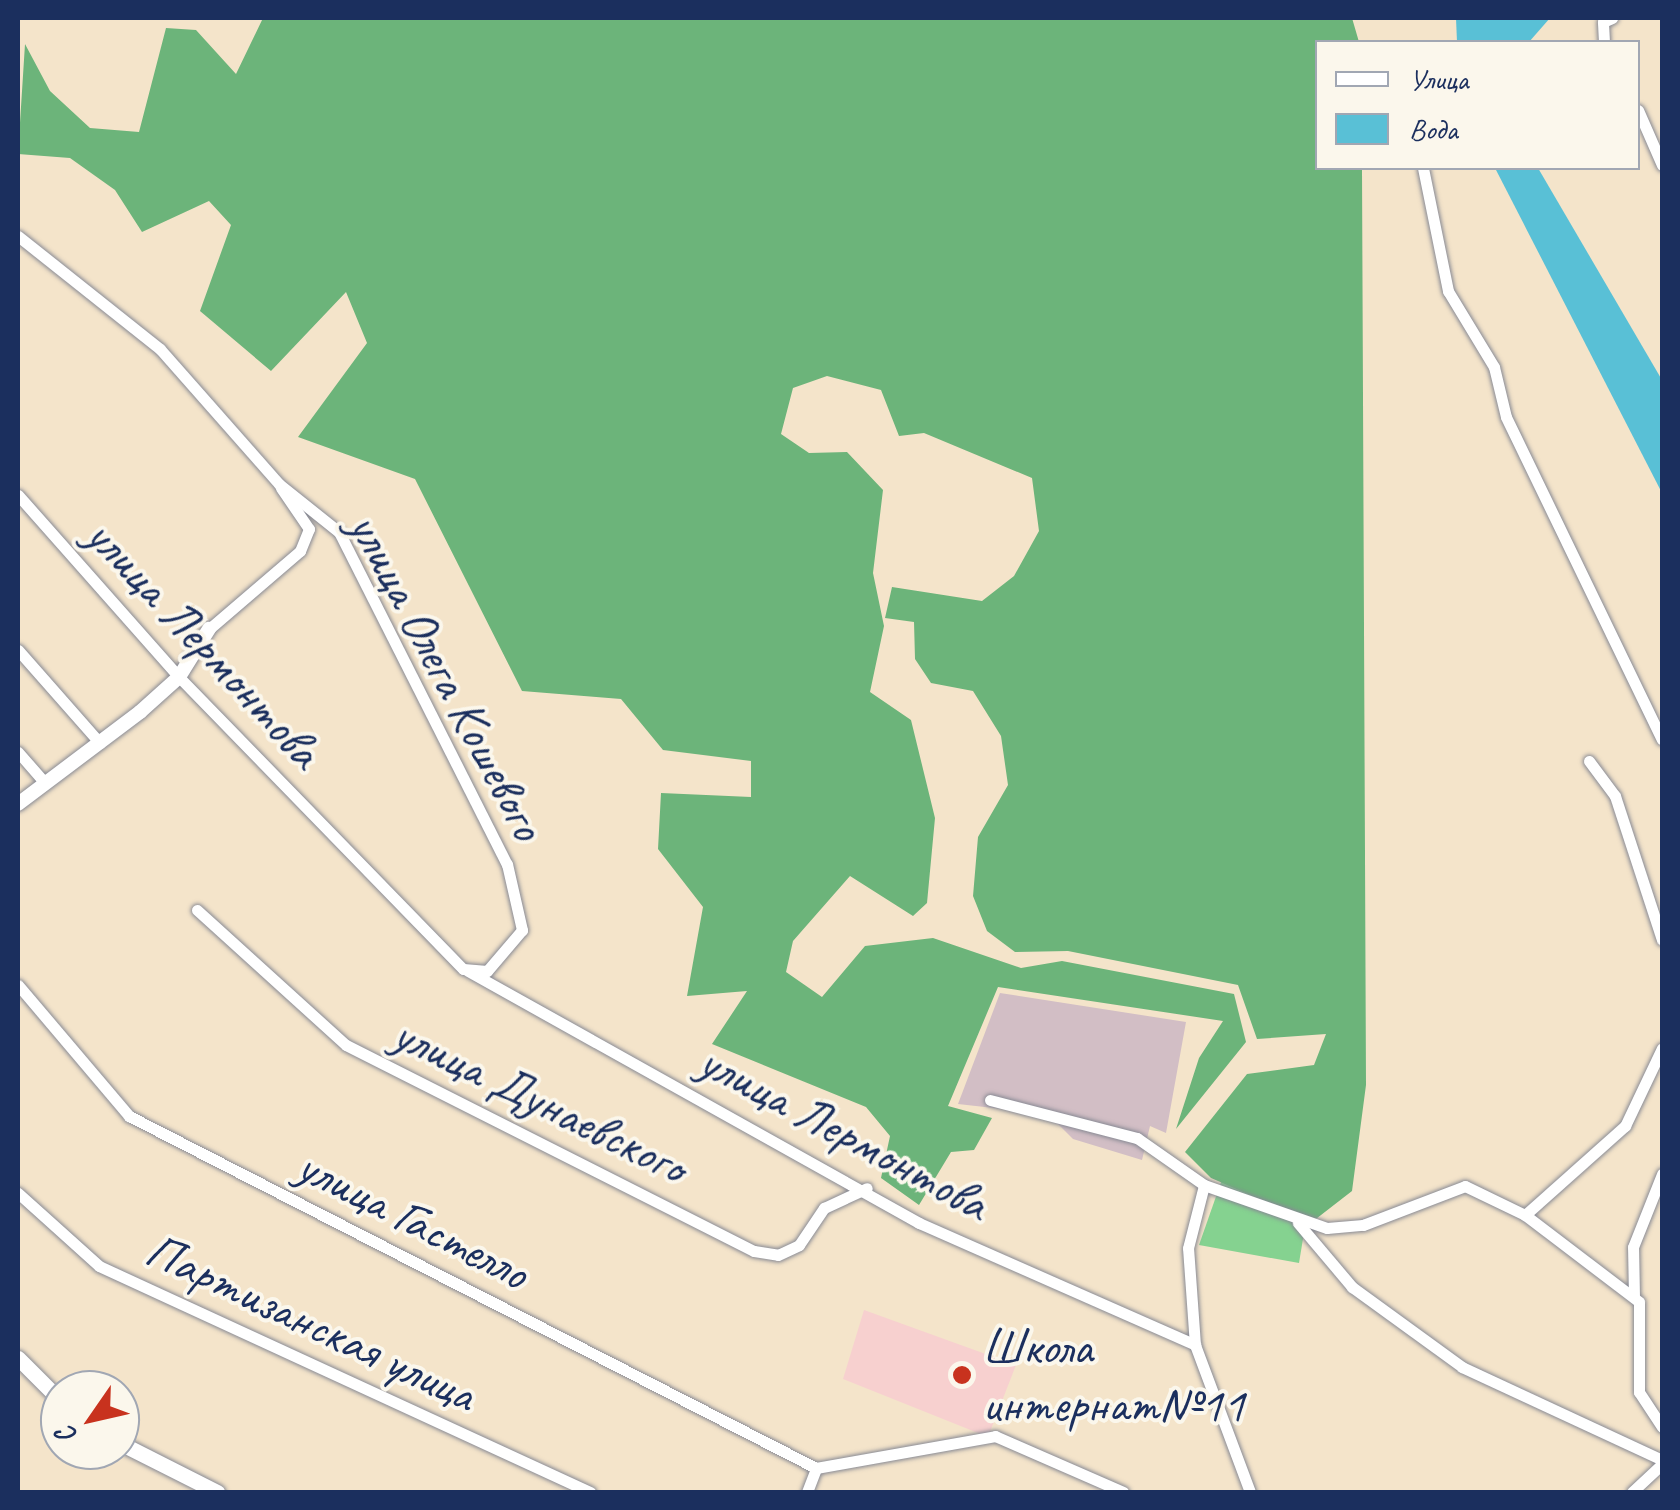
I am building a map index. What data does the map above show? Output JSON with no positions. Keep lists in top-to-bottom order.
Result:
{
  "streets": {
    "street": [
      "улица Лермонтова",
      "улица Олега Кошевого",
      "улица Дунаевского",
      "улица Гастелло",
      "Партизанская улица"
    ]
  },
  "crossings": [
    ["улица Лермонтова", "улица Олега Кошевого"],
    ["улица Лермонтова", "улица Дунаевского"]
  ],
  "places": ["Школа интернат№11"],
  "legend": ["Улица", "Вода"],
  "north": "bottom left"
}
